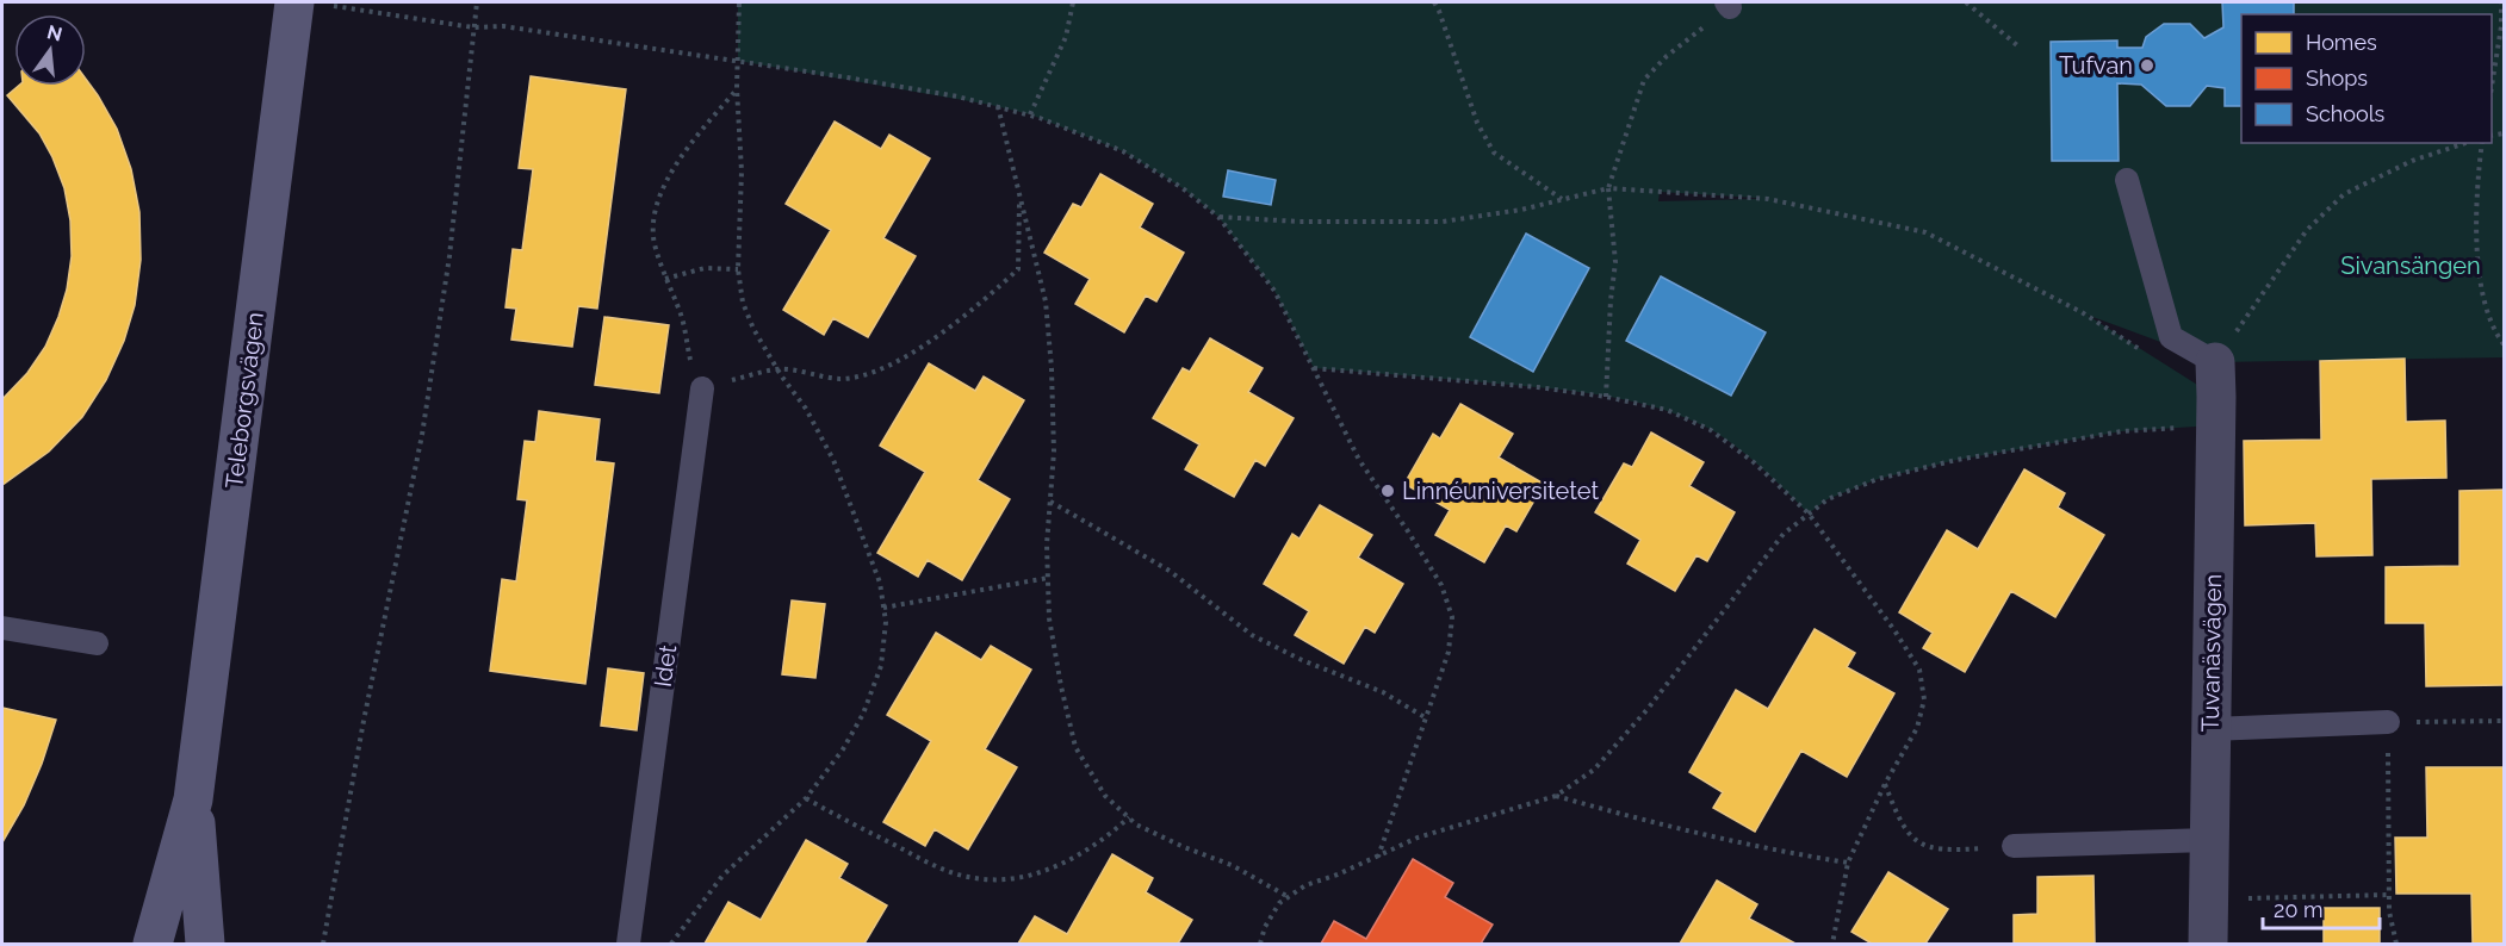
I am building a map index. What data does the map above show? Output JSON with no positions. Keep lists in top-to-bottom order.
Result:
{
  "streets": {
    "main road": ["Teleborgsvägen"],
    "street": ["Tuvanäsvägen"],
    "lane": ["Idet"]
  },
  "parks": ["Sivansängen"],
  "places": ["Tufvan", "Linnéuniversitetet"],
  "legend": ["Homes", "Shops", "Schools"],
  "scale_bar": "20 m",
  "north": "top"
}
